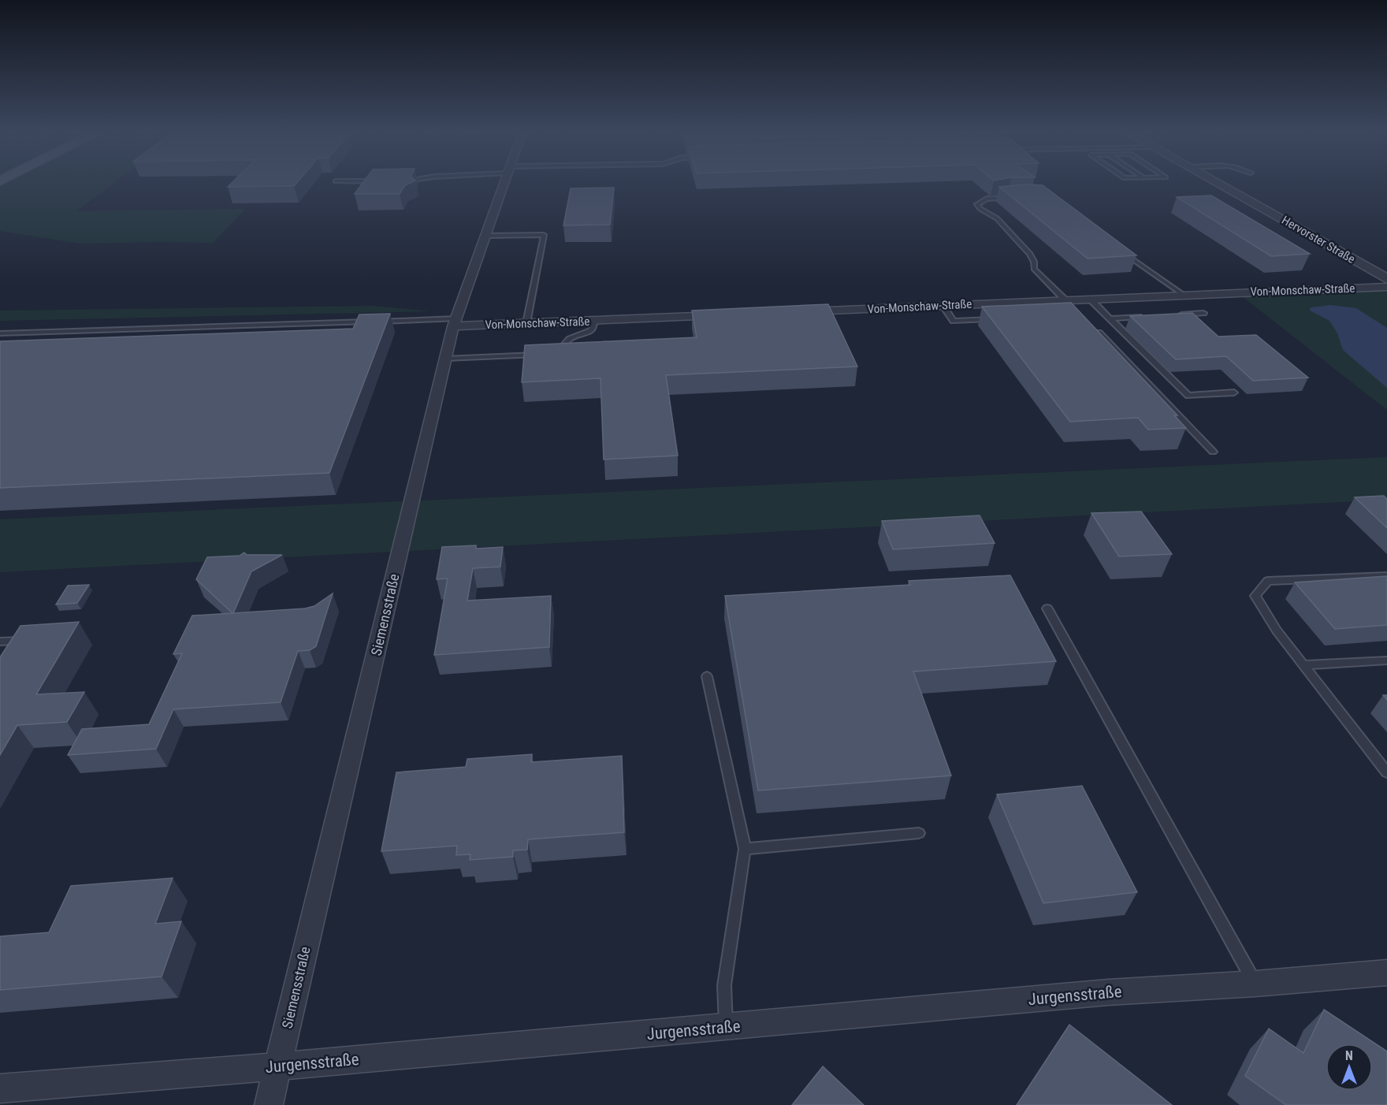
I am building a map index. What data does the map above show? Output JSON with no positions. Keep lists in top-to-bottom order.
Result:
{
  "streets": {
    "street": [
      "Hervorster Straße",
      "Von-Monschaw-Straße",
      "Siemensstraße",
      "Jurgensstraße"
    ]
  },
  "crossings": [
    ["Von-Monschaw-Straße", "Siemensstraße"],
    ["Siemensstraße", "Jurgensstraße"]
  ],
  "north": "top"
}
